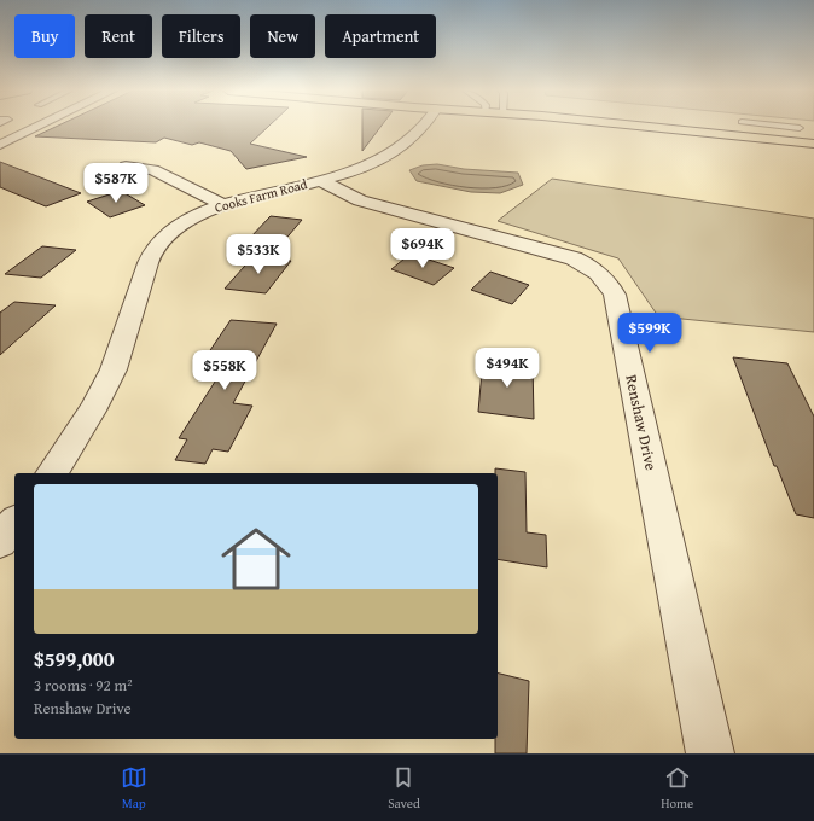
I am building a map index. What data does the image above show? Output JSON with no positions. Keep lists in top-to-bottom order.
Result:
{
  "streets": {
    "street": ["Cooks Farm Road", "Renshaw Drive"]
  },
  "crossings": [
    ["Cooks Farm Road", "Renshaw Drive"]
  ],
  "page": {
    "chip": [
      "Buy",
      "Rent",
      "Filters",
      "New",
      "Apartment"
    ],
    "price": [
      "$587K",
      "$694K",
      "$533K",
      "$599K",
      "$494K",
      "$558K"
    ],
    "list": [
      {
        "name": "$599,000",
        "note": "3 rooms · 92 m² · Renshaw Drive"
      }
    ],
    "tabs": ["Map", "Saved", "Home"]
  }
}
